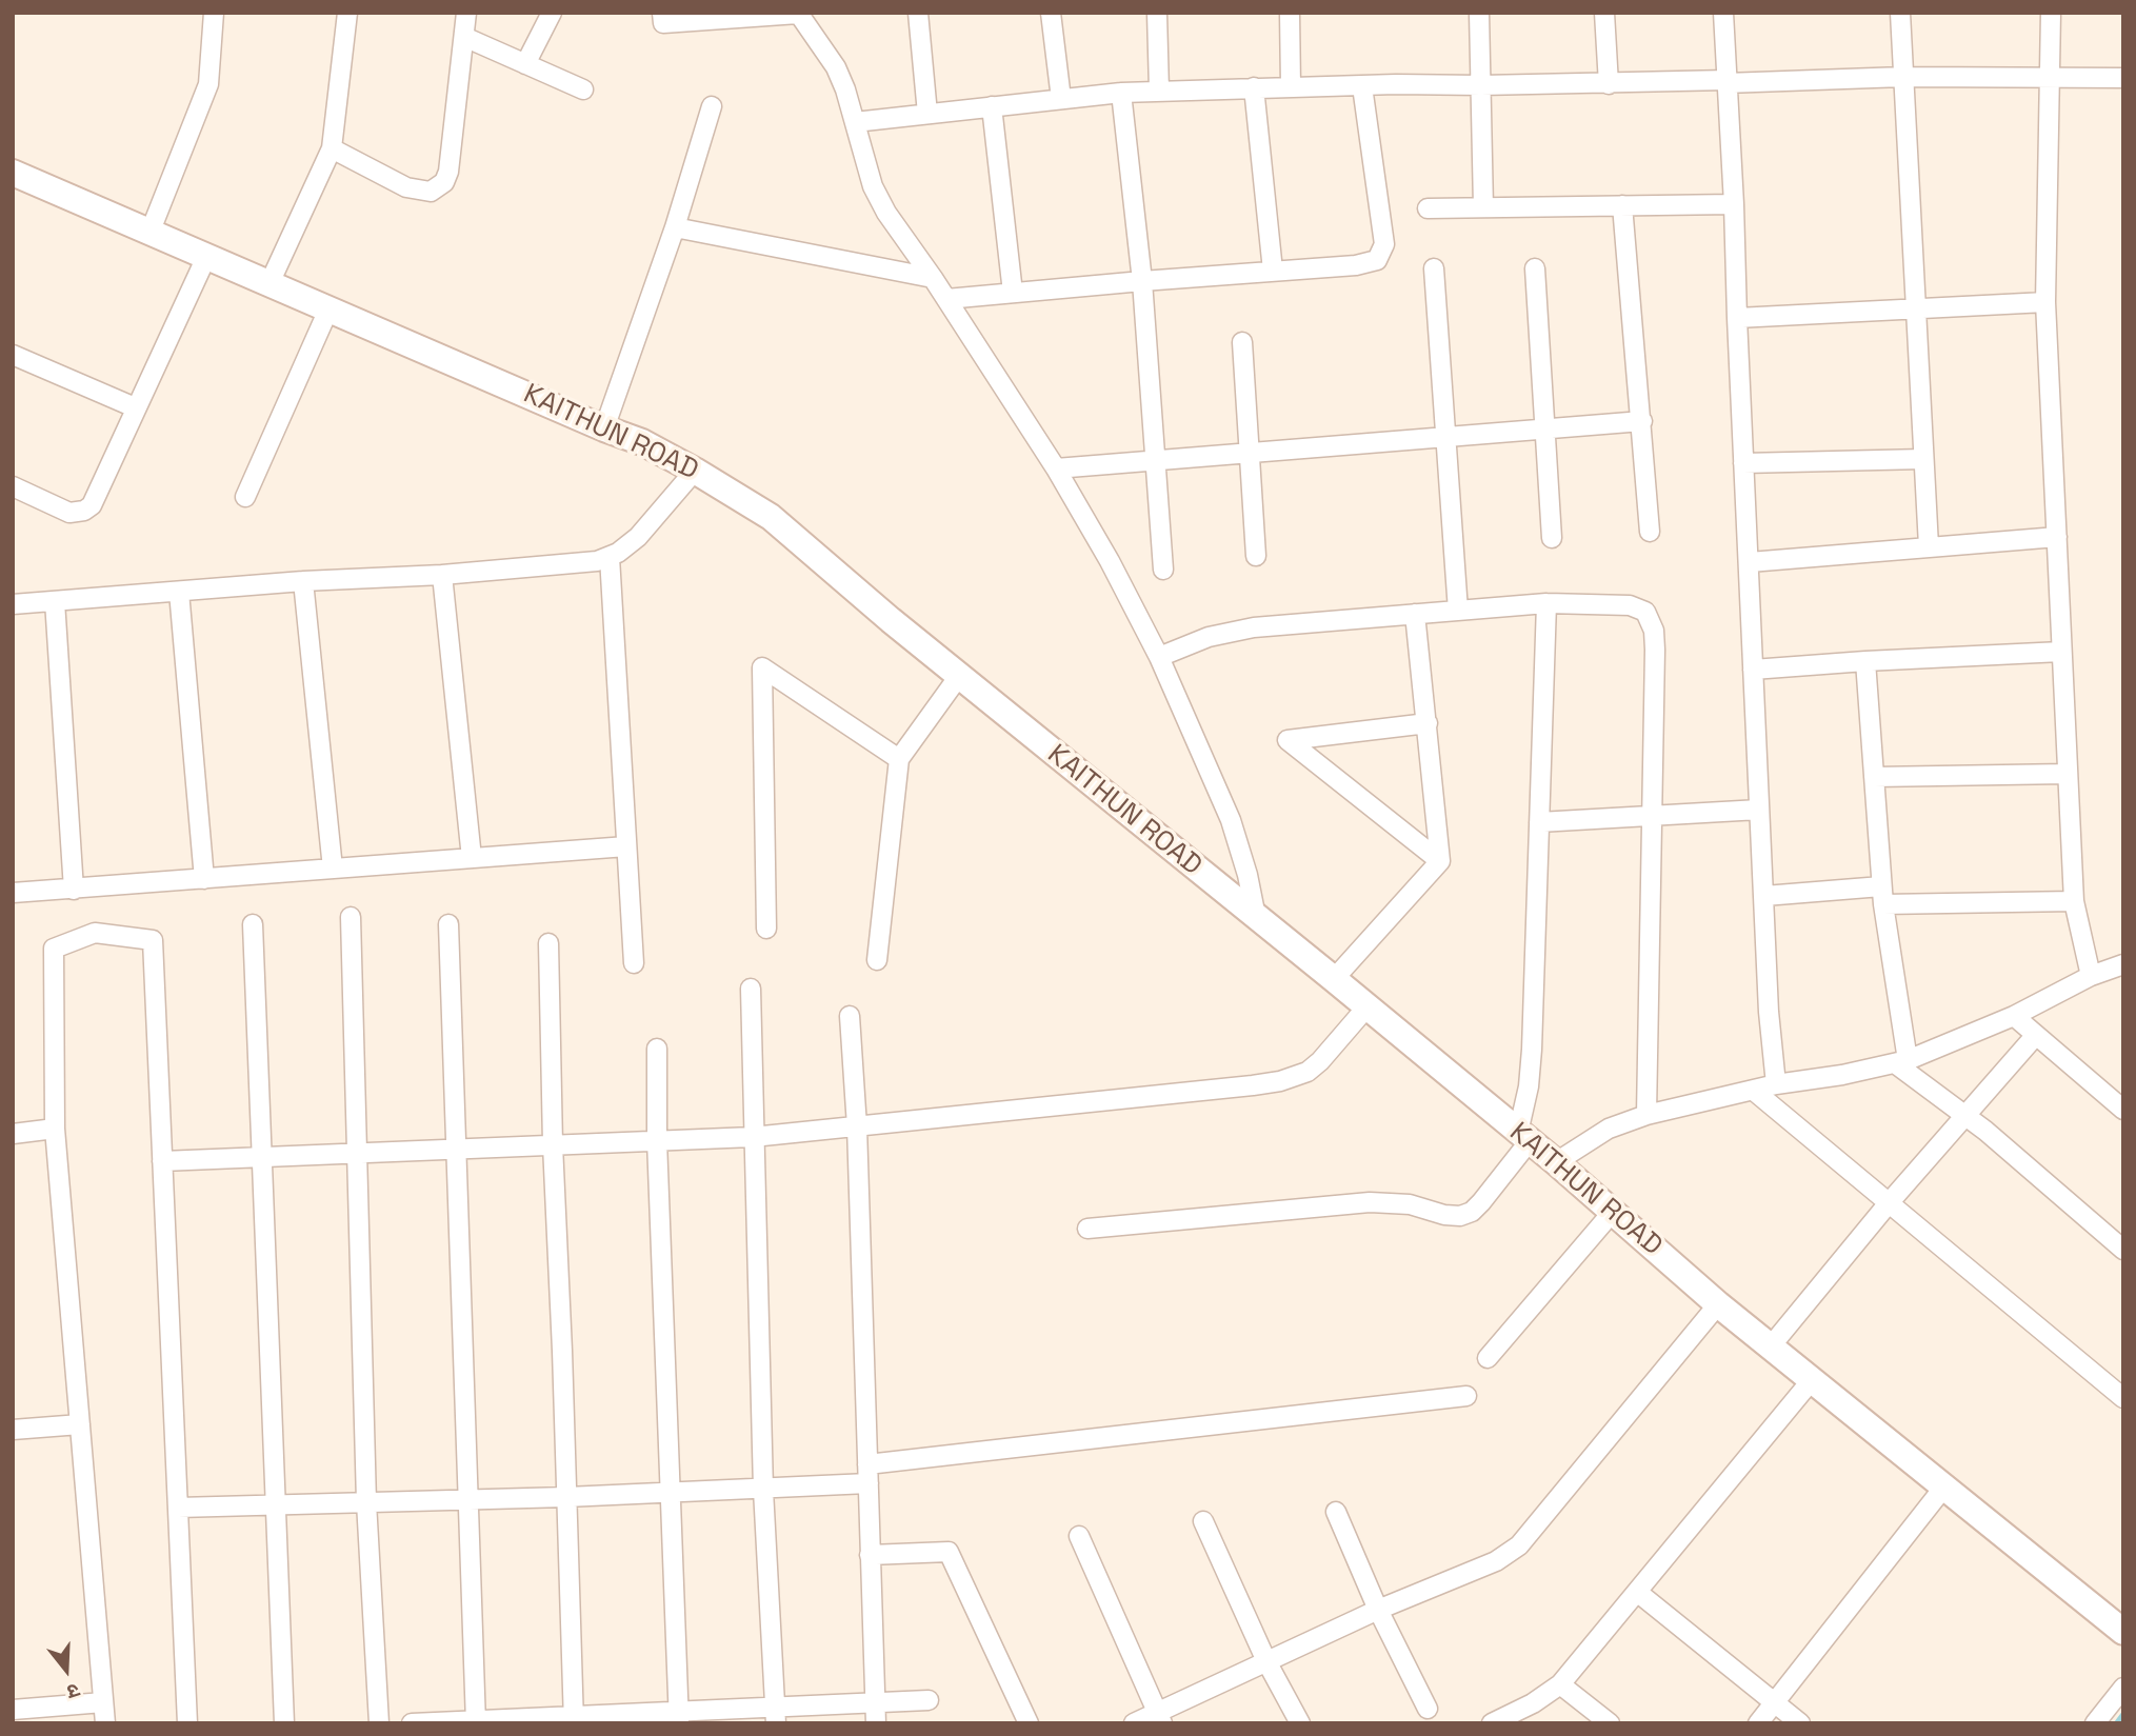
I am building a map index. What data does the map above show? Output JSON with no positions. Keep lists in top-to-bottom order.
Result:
{
  "streets": {
    "street": ["KAITHUN ROAD"]
  },
  "north": "bottom"
}
